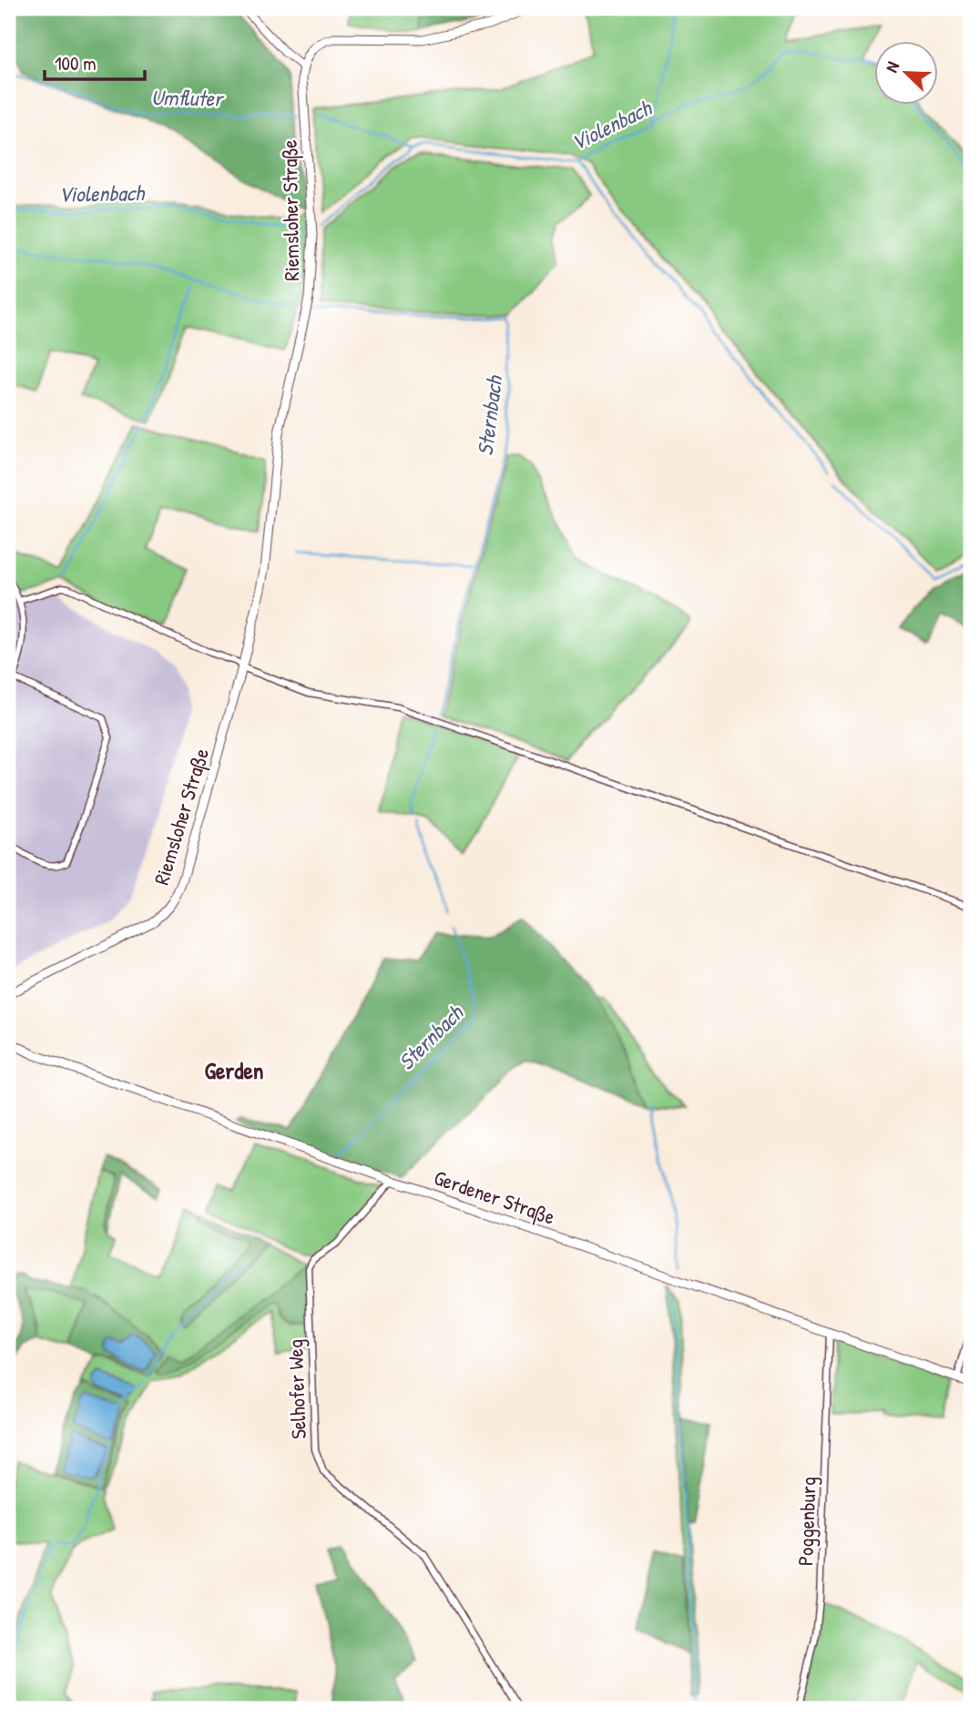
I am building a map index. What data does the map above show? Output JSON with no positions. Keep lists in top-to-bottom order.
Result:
{
  "streets": {
    "main road": ["Riemsloher Straße", "Gerdener Straße"],
    "street": ["Selhofer Weg", "Poggenburg"]
  },
  "crossings": [
    ["Gerdener Straße", "Selhofer Weg"],
    ["Gerdener Straße", "Poggenburg"]
  ],
  "districts": ["Gerden"],
  "water": ["Umfluter", "Violenbach", "Sternbach"],
  "scale_bar": "100 m",
  "north": "top left"
}
